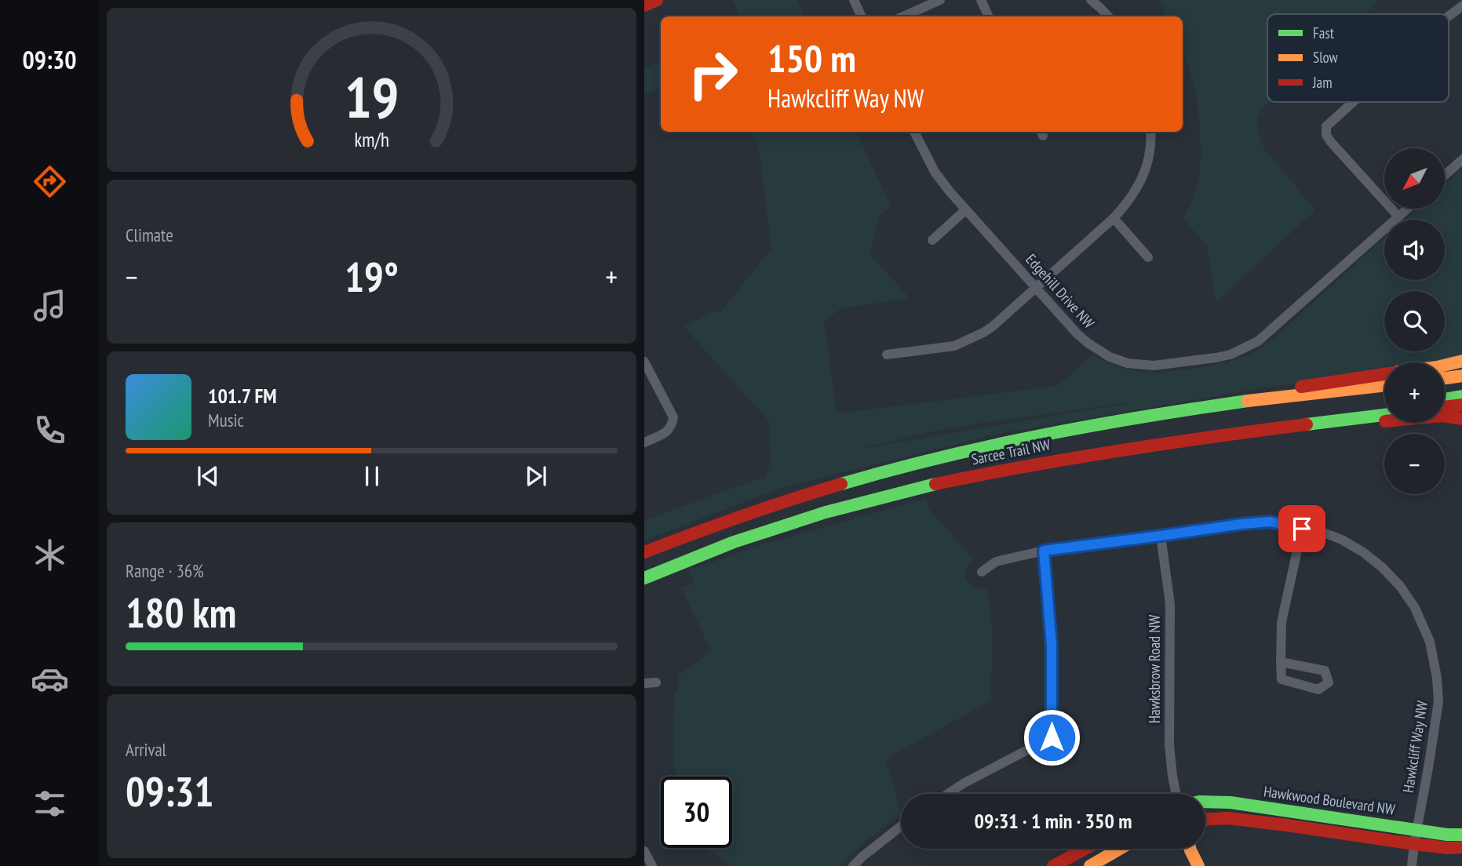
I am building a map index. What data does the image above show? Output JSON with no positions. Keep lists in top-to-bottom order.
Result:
{
  "streets": {
    "main road": ["Sarcee Trail NW", "Hawkwood Boulevard NW"],
    "street": ["Edgehill Drive NW", "Hawksbrow Road NW", "Hawkcliff Way NW"]
  },
  "crossings": [
    ["Hawksbrow Road NW", "Hawkcliff Way NW"],
    ["Hawkcliff Way NW", "Hawkwood Boulevard NW"]
  ],
  "legend": ["Fast", "Slow", "Jam"],
  "north": "bottom left",
  "page": {
    "tabs": "09:30",
    "turn": ["150 m", "Hawkcliff Way NW"],
    "map_buttons": ["+", "−"],
    "tile": [
      "Climate",
      ["Range · 36%", "180 km"],
      ["Arrival", "09:31"]
    ],
    "heat": ["−", "19°", "+"],
    "song": ["101.7 FM", "Music"],
    "limit": "30",
    "trip": "09:31 · 1 min · 350 m",
    "gauge": ["19", "km/h"]
  }
}
